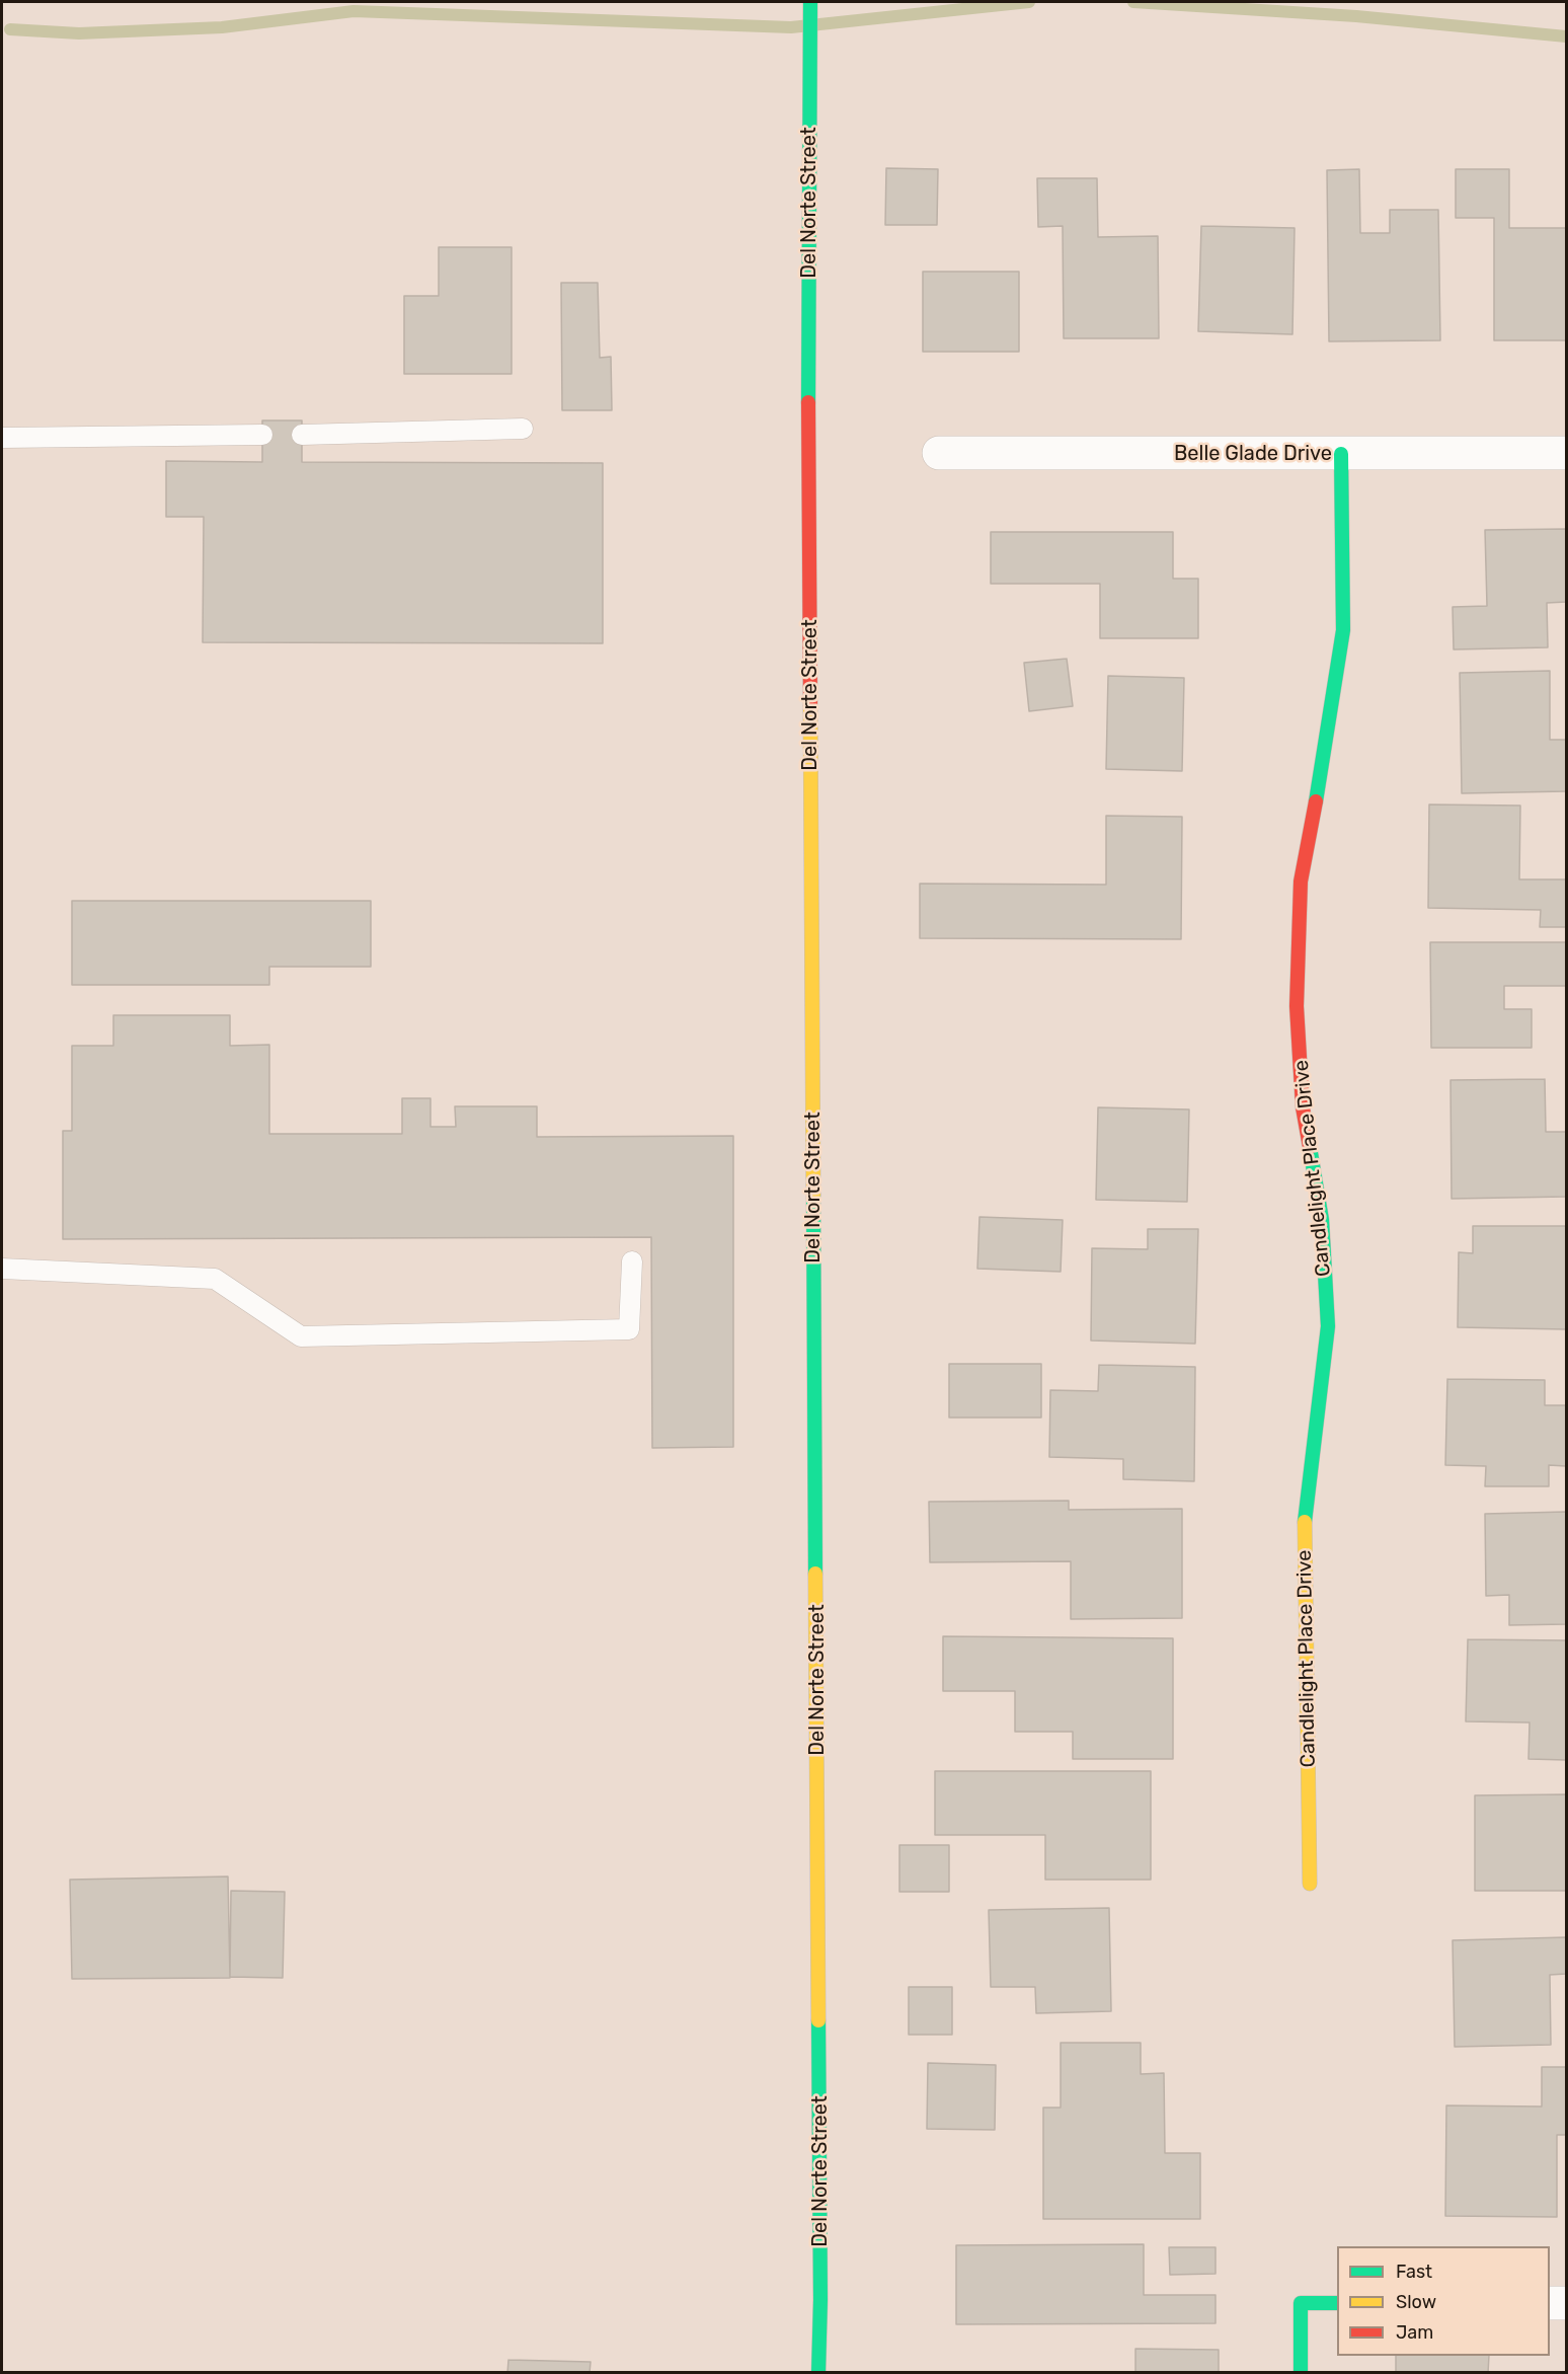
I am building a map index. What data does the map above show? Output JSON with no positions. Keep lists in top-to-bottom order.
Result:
{
  "streets": {
    "street": ["Del Norte Street", "Belle Glade Drive", "Candlelight Place Drive"]
  },
  "crossings": [
    ["Belle Glade Drive", "Candlelight Place Drive"]
  ],
  "legend": ["Fast", "Slow", "Jam"]
}
